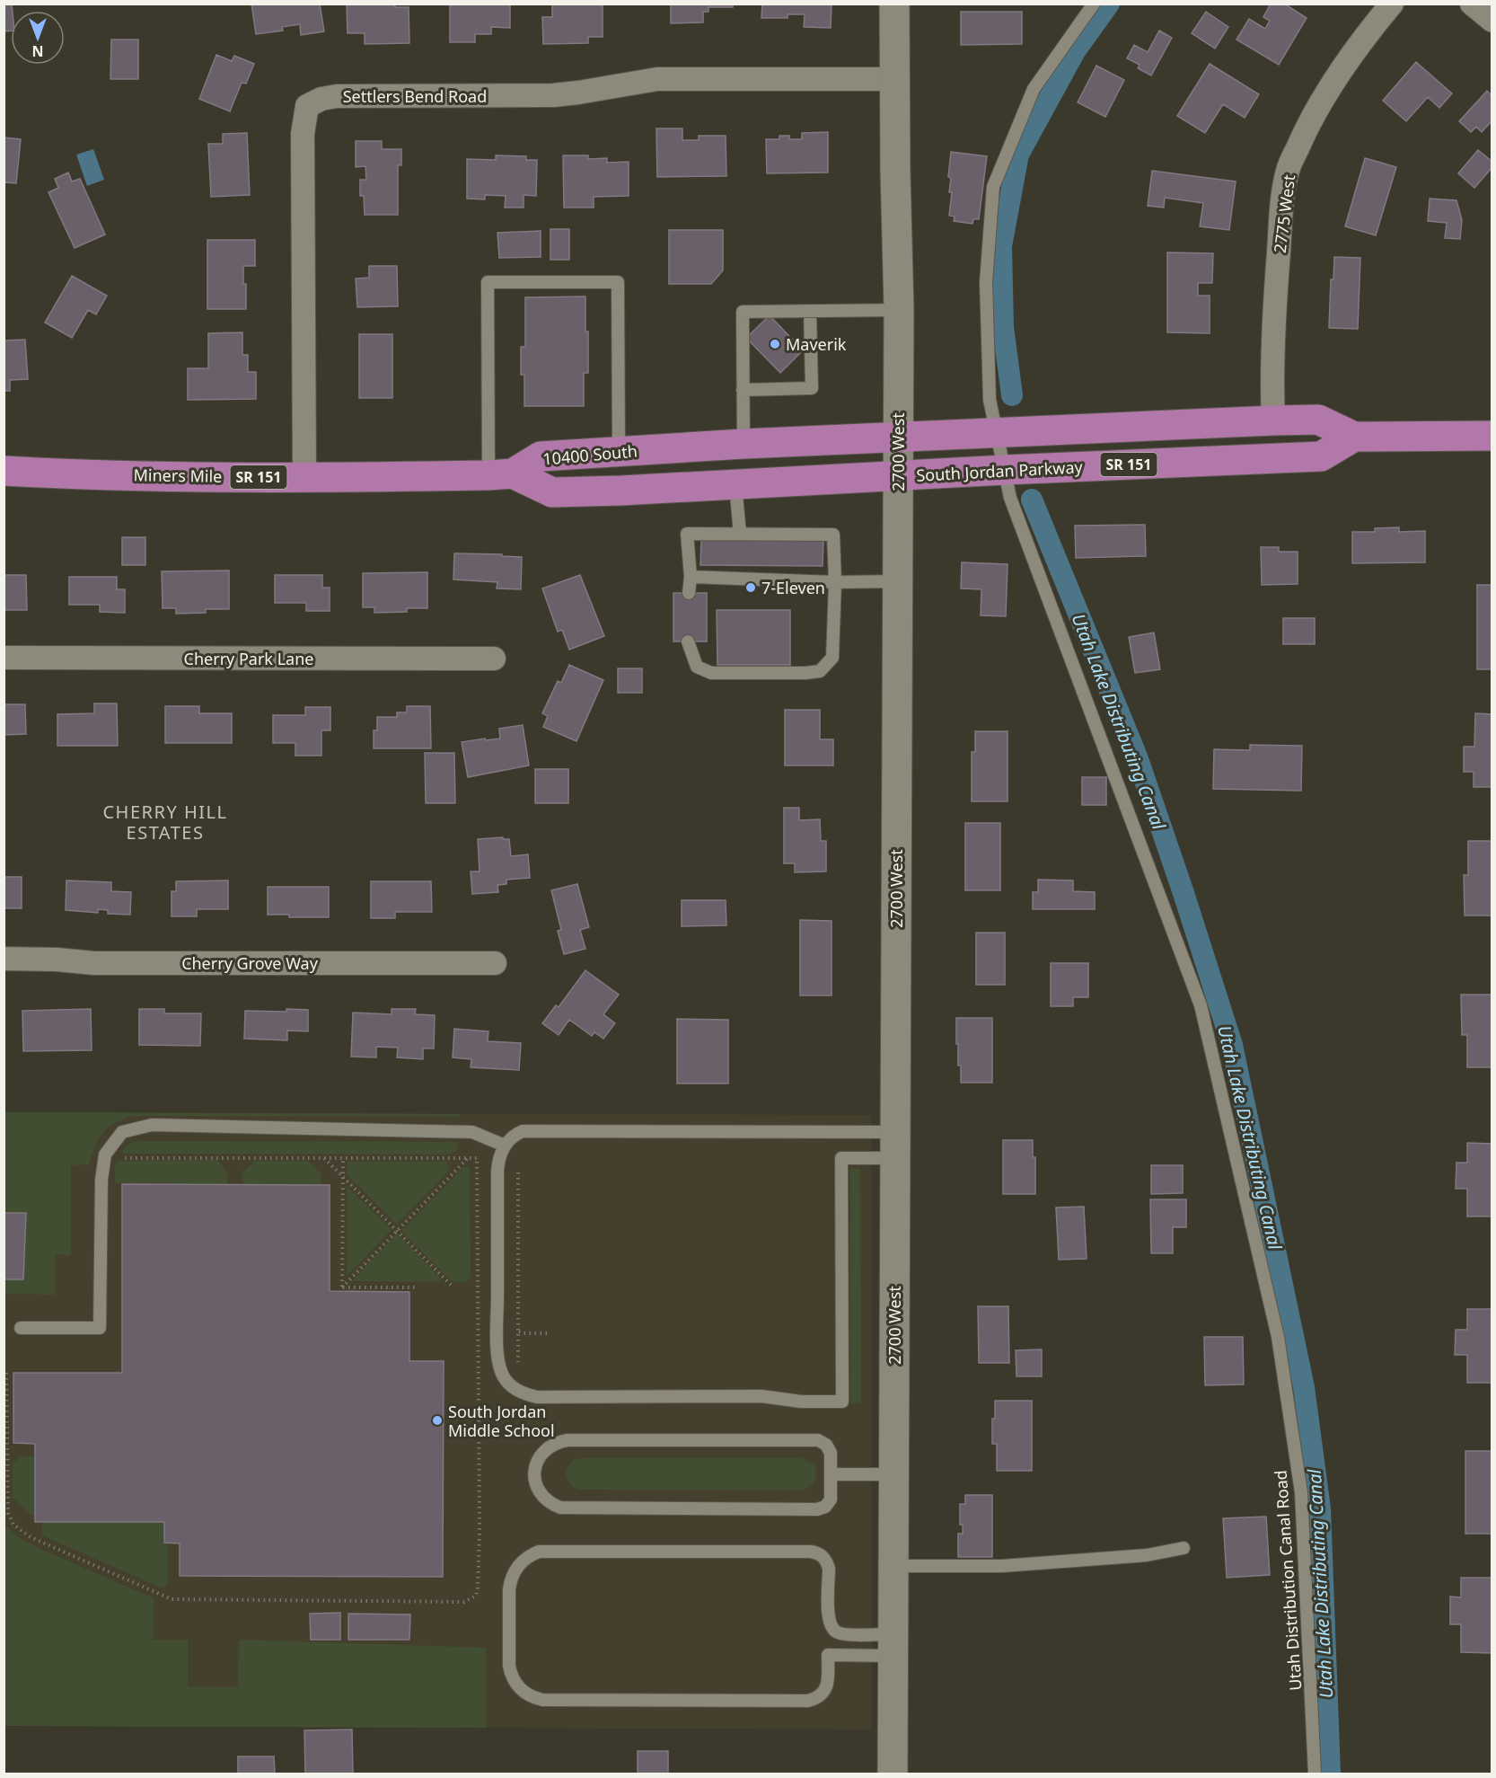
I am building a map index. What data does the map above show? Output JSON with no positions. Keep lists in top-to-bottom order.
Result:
{
  "streets": {
    "main road": [
      "2700 West",
      "10400 South",
      "SR 151",
      "South Jordan Parkway",
      "Miners Mile"
    ],
    "street": [
      "Settlers Bend Road",
      "2775 West",
      "Cherry Park Lane",
      "Cherry Grove Way"
    ],
    "lane": ["Utah Distribution Canal Road"]
  },
  "crossings": [
    ["Settlers Bend Road", "2700 West"],
    ["Settlers Bend Road", "Miners Mile"],
    ["2700 West", "10400 South"],
    ["2700 West", "South Jordan Parkway"],
    ["10400 South", "South Jordan Parkway"],
    ["10400 South", "Miners Mile"],
    ["South Jordan Parkway", "Utah Distribution Canal Road"]
  ],
  "districts": ["CHERRY HILL ESTATES"],
  "water": ["Utah Lake Distributing Canal"],
  "places": ["Maverik", "7-Eleven", "South Jordan Middle School"],
  "north": "bottom"
}
